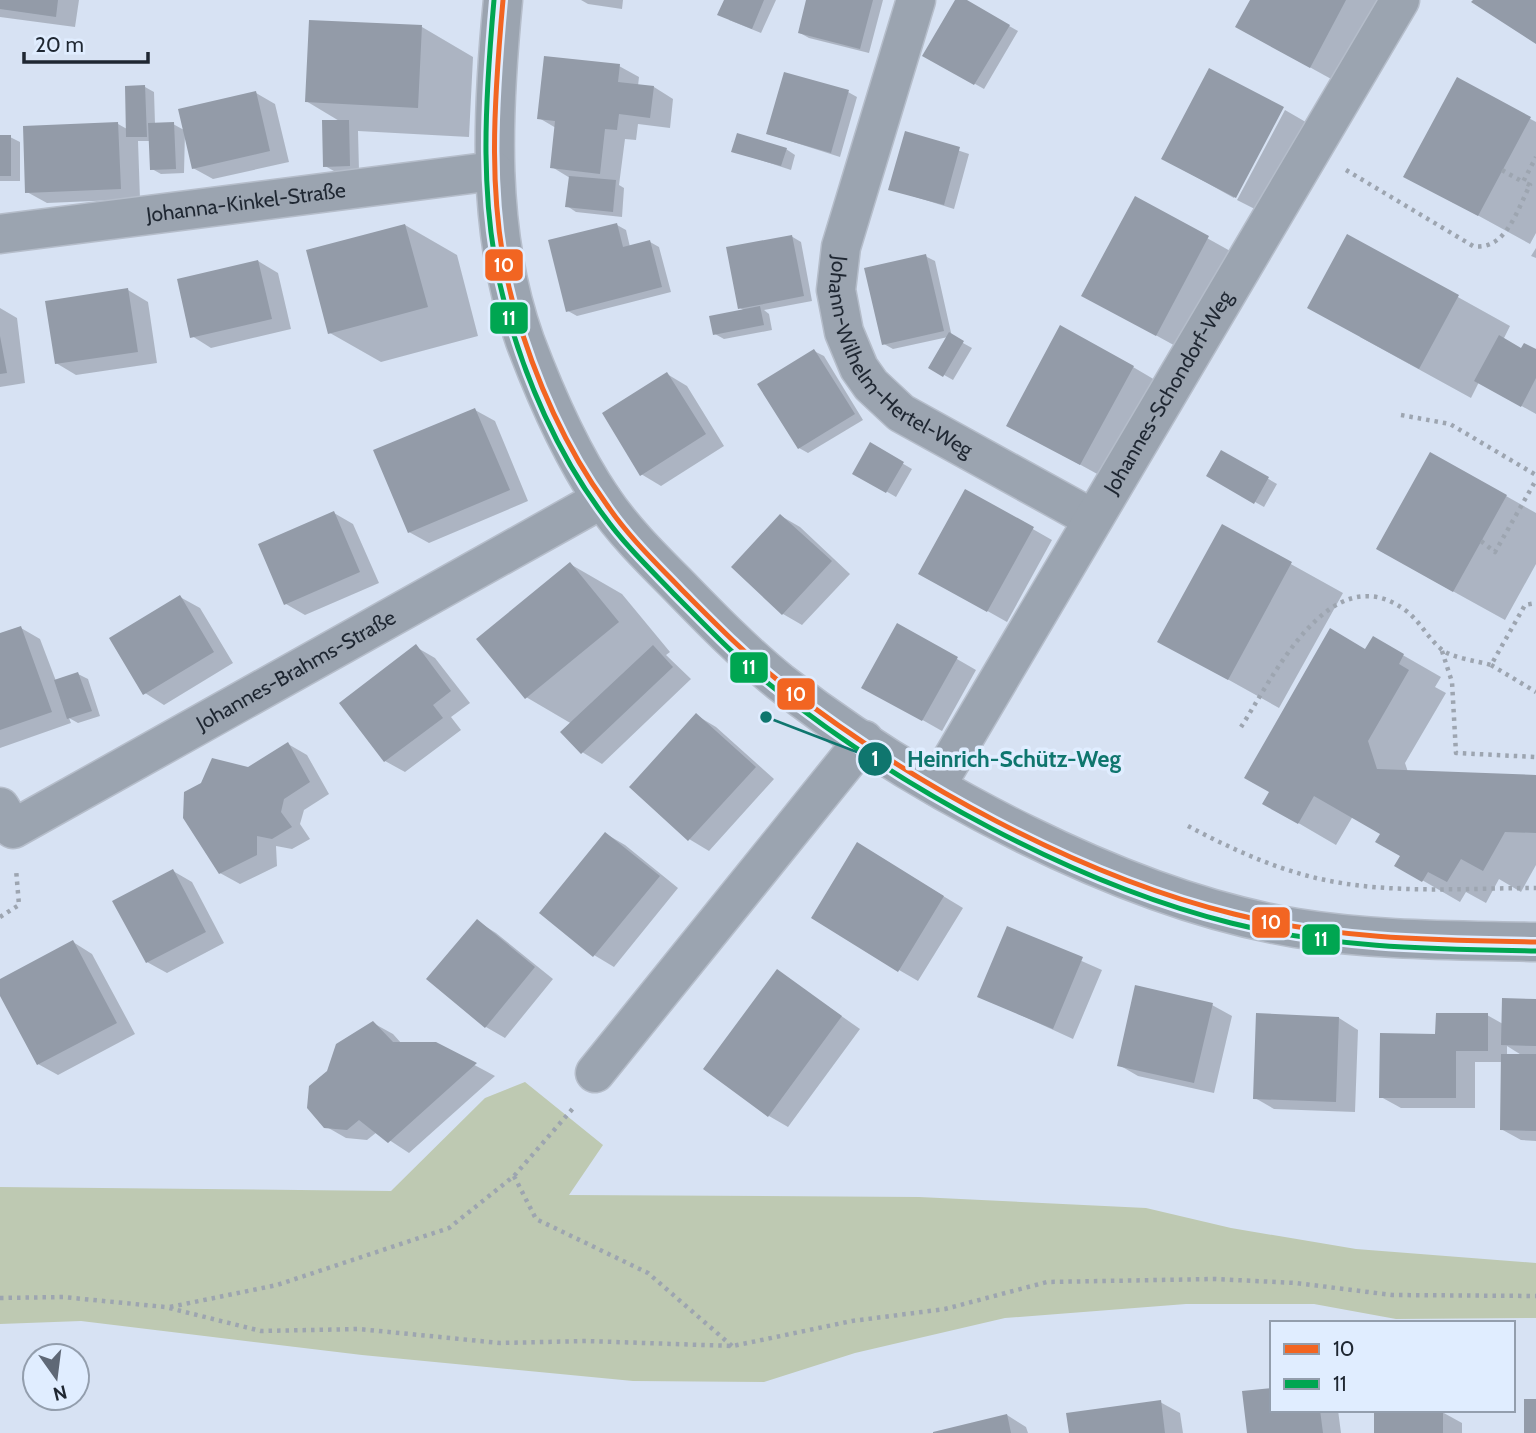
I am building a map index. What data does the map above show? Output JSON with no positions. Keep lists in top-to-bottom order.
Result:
{
  "streets": {
    "street": [
      "Johanna-Kinkel-Straße",
      "Johann-Wilhelm-Hertel-Weg",
      "Johannes-Schondorf-Weg",
      "Johannes-Brahms-Straße"
    ]
  },
  "crossings": [
    ["Johann-Wilhelm-Hertel-Weg", "Johannes-Schondorf-Weg"]
  ],
  "places": ["Heinrich-Schütz-Weg"],
  "lines": ["transit line 10", "transit line 11"],
  "legend": ["10", "11"],
  "scale_bar": "20 m",
  "north": "bottom"
}
